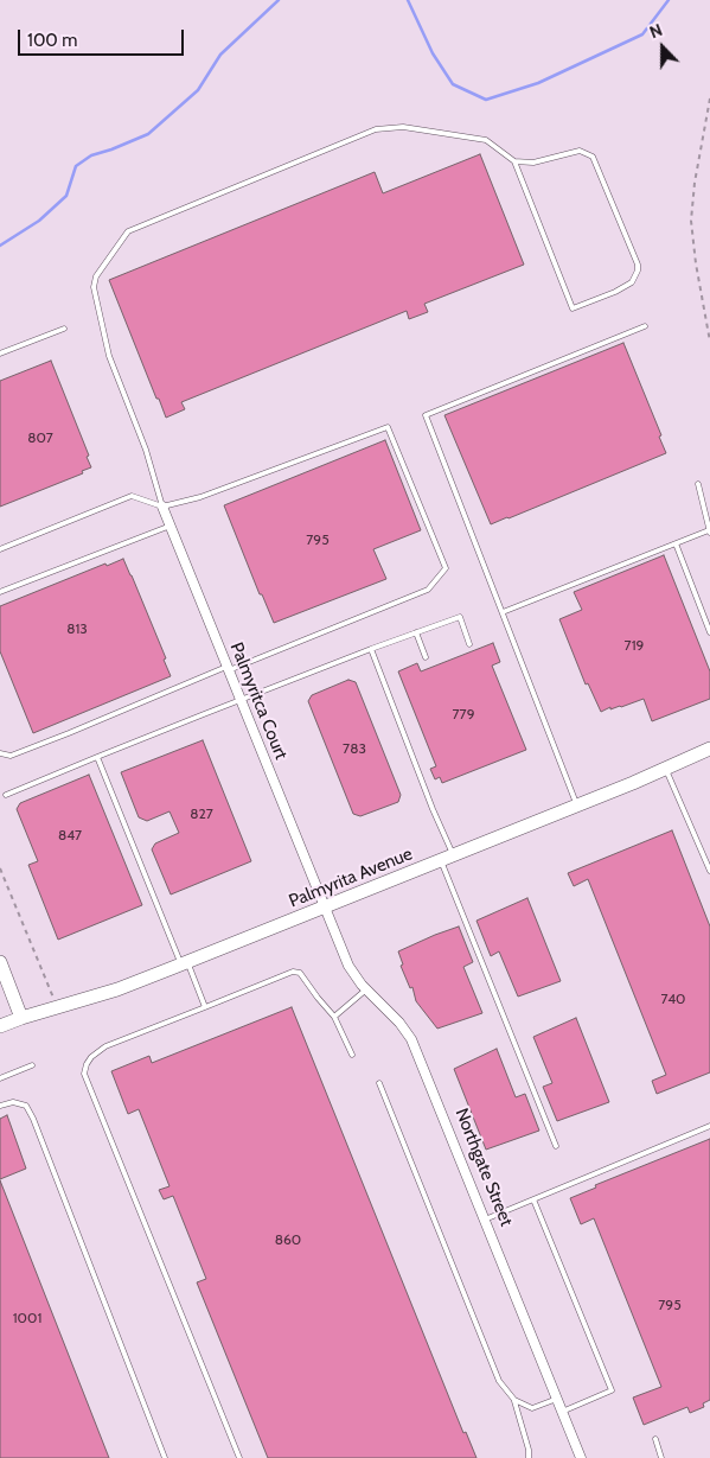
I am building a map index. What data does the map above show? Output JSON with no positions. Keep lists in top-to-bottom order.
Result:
{
  "streets": {
    "street": ["Palmyritca Court", "Palmyrita Avenue", "Northgate Street"]
  },
  "crossings": [
    ["Palmyritca Court", "Palmyrita Avenue"],
    ["Palmyritca Court", "Northgate Street"],
    ["Palmyrita Avenue", "Northgate Street"]
  ],
  "house_numbers": [
    "807",
    "795",
    "813",
    "719",
    "779",
    "783",
    "827",
    "847",
    "740",
    "860",
    "795",
    "1001"
  ],
  "scale_bar": "100 m",
  "north": "top"
}
